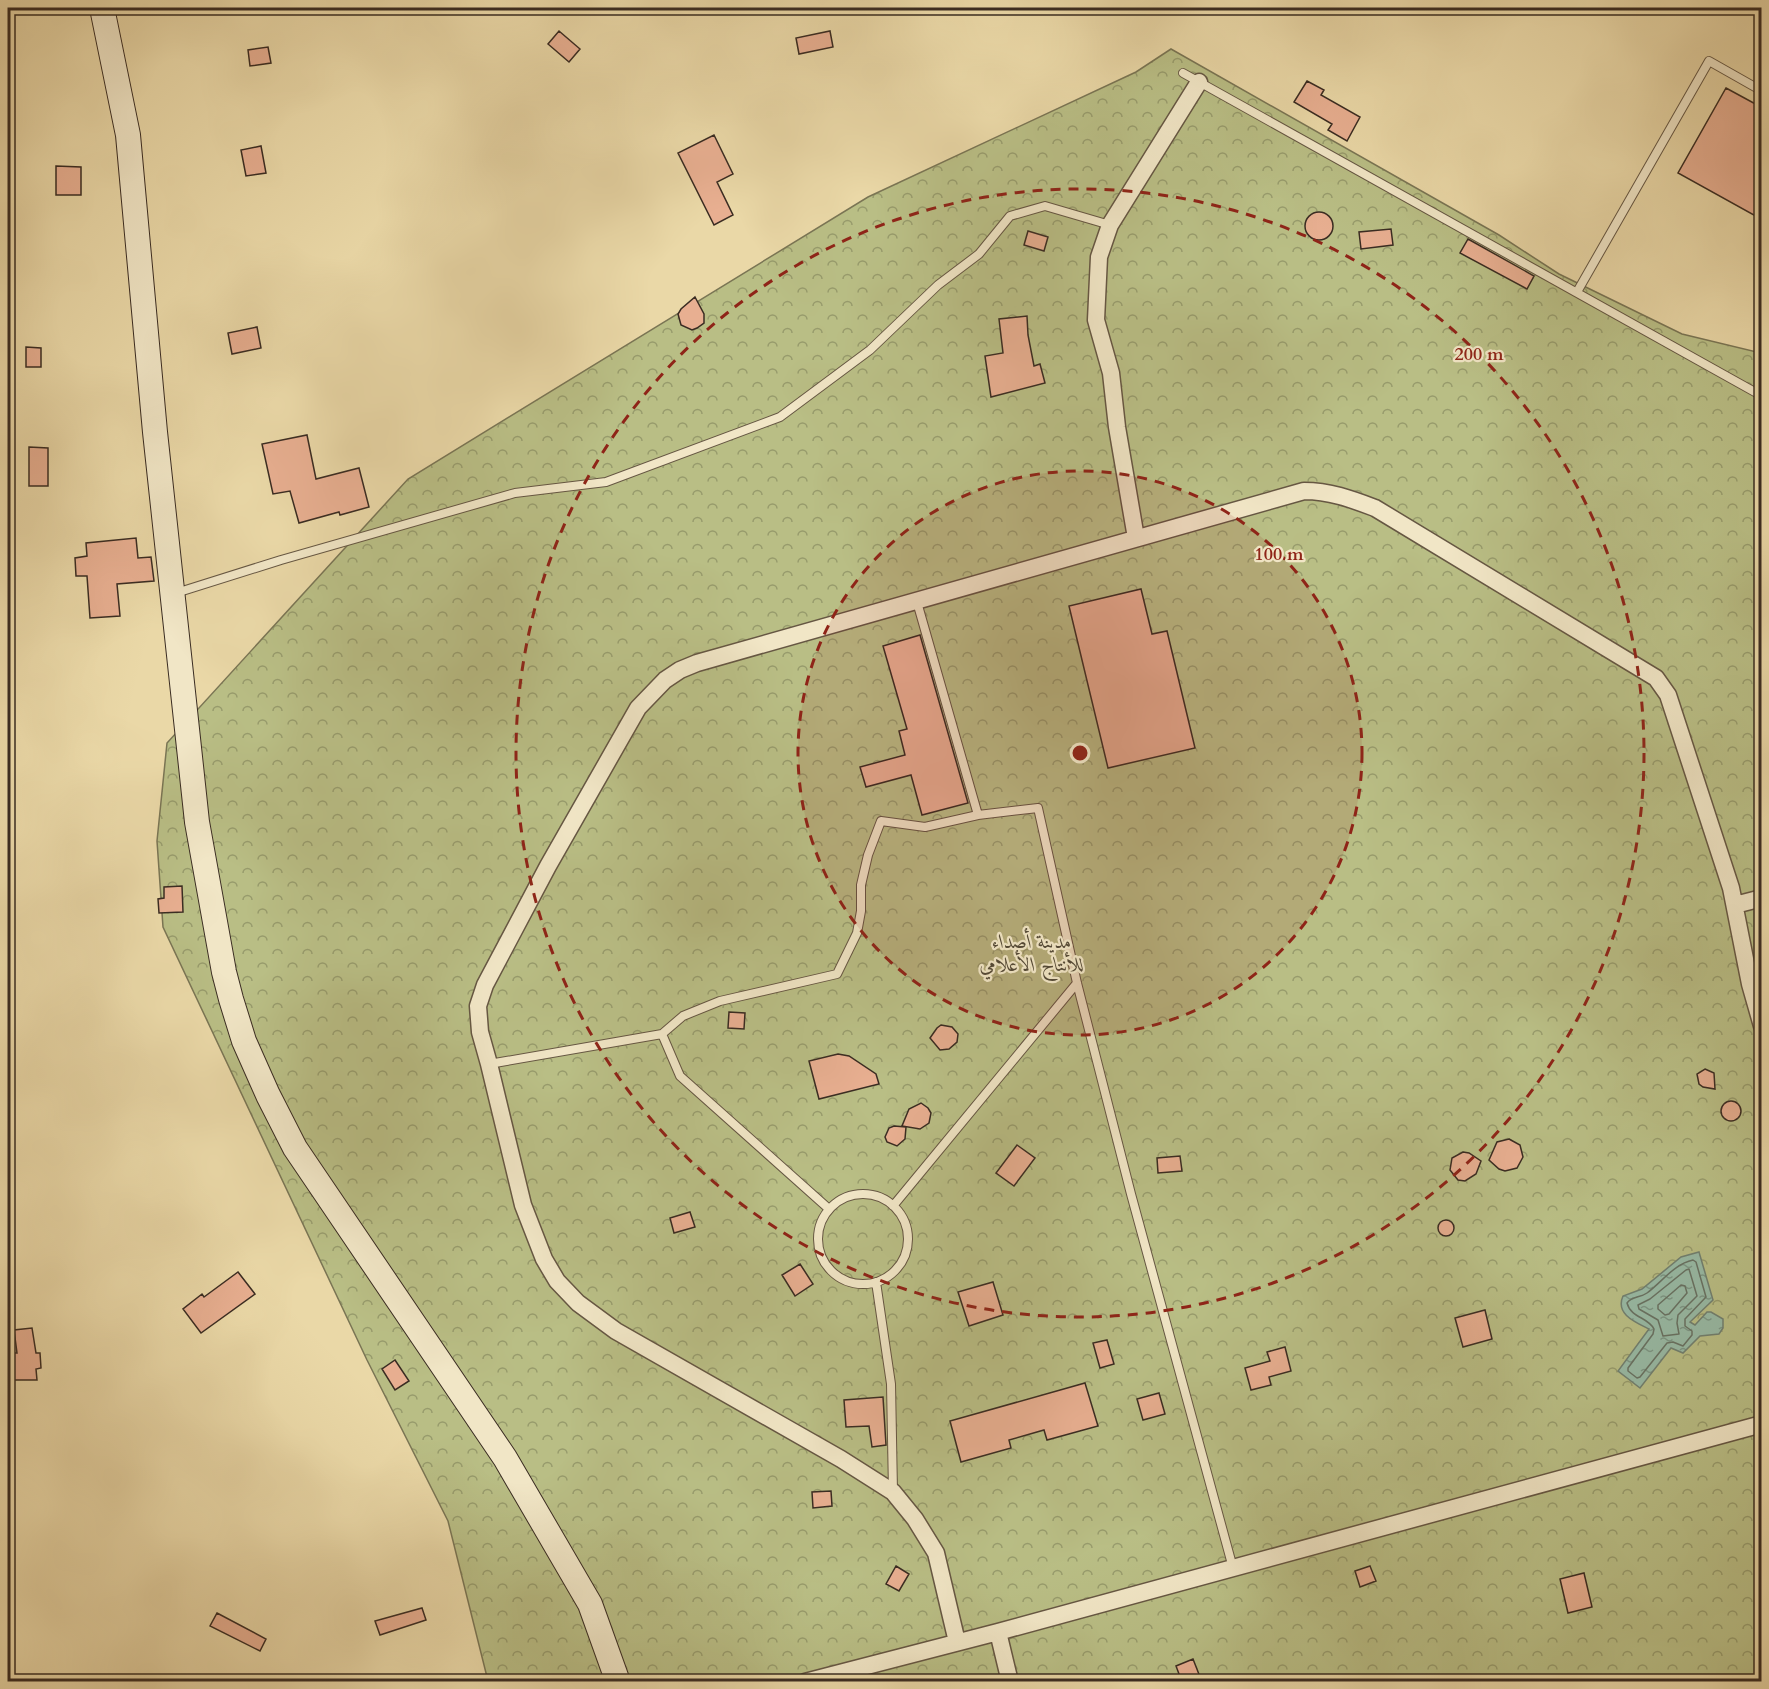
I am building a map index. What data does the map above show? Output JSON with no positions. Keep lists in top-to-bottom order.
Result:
{
  "parks": ["مدينة أصداء للأنتاج الأعلامي"],
  "rings": ["200 m", "100 m"]
}
